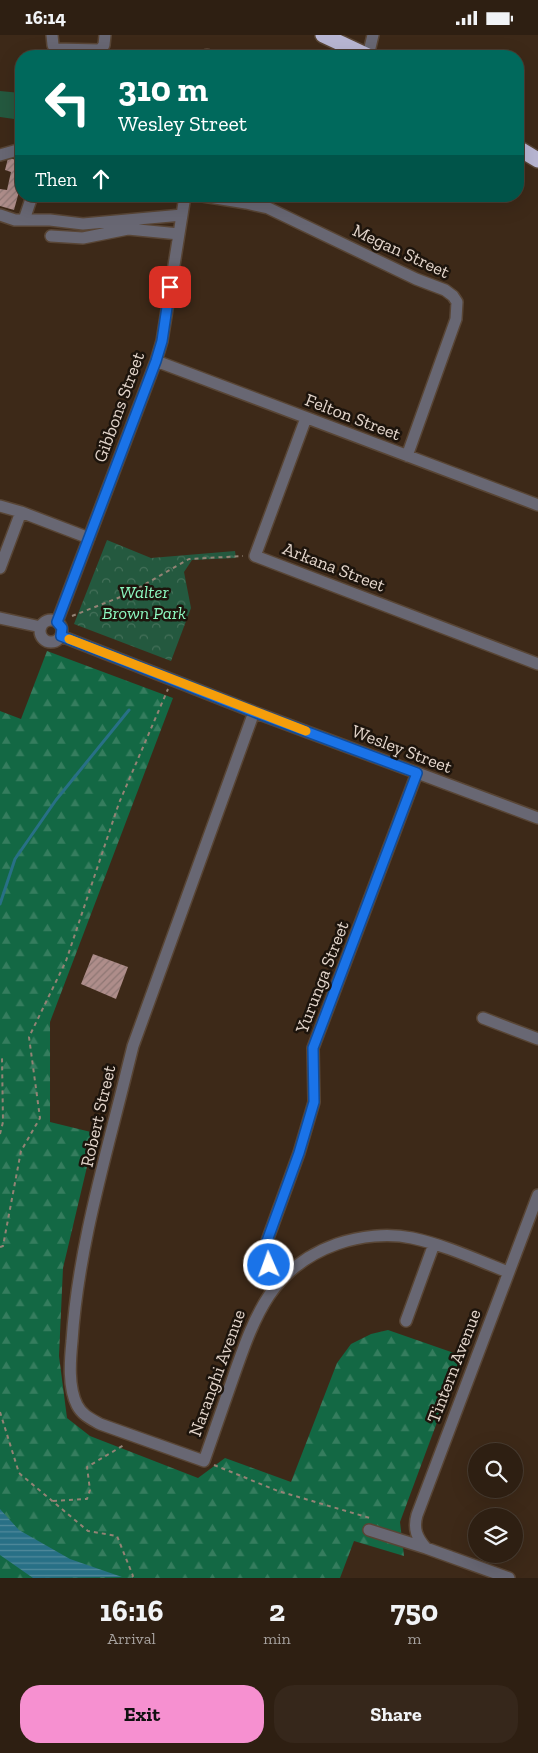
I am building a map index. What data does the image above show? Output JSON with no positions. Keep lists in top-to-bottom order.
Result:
{
  "streets": {
    "street": [
      "Megan Street",
      "Gibbons Street",
      "Felton Street",
      "Arkana Street",
      "Wesley Street",
      "Yurunga Street",
      "Robert Street",
      "Tintern Avenue",
      "Naranghi Avenue"
    ]
  },
  "crossings": [
    ["Megan Street", "Felton Street"],
    ["Gibbons Street", "Felton Street"],
    ["Gibbons Street", "Wesley Street"],
    ["Felton Street", "Arkana Street"],
    ["Wesley Street", "Yurunga Street"],
    ["Wesley Street", "Robert Street"],
    ["Yurunga Street", "Naranghi Avenue"],
    ["Robert Street", "Naranghi Avenue"],
    ["Tintern Avenue", "Naranghi Avenue"]
  ],
  "parks": ["Walter Brown Park"],
  "page": {
    "status": "16:14",
    "turn": ["310 m", "Wesley Street"],
    "then": "Then",
    "eta": [
      "16:16",
      "Arrival",
      "2",
      "min",
      "750",
      "m"
    ],
    "buttons": ["Exit", "Share"]
  }
}
